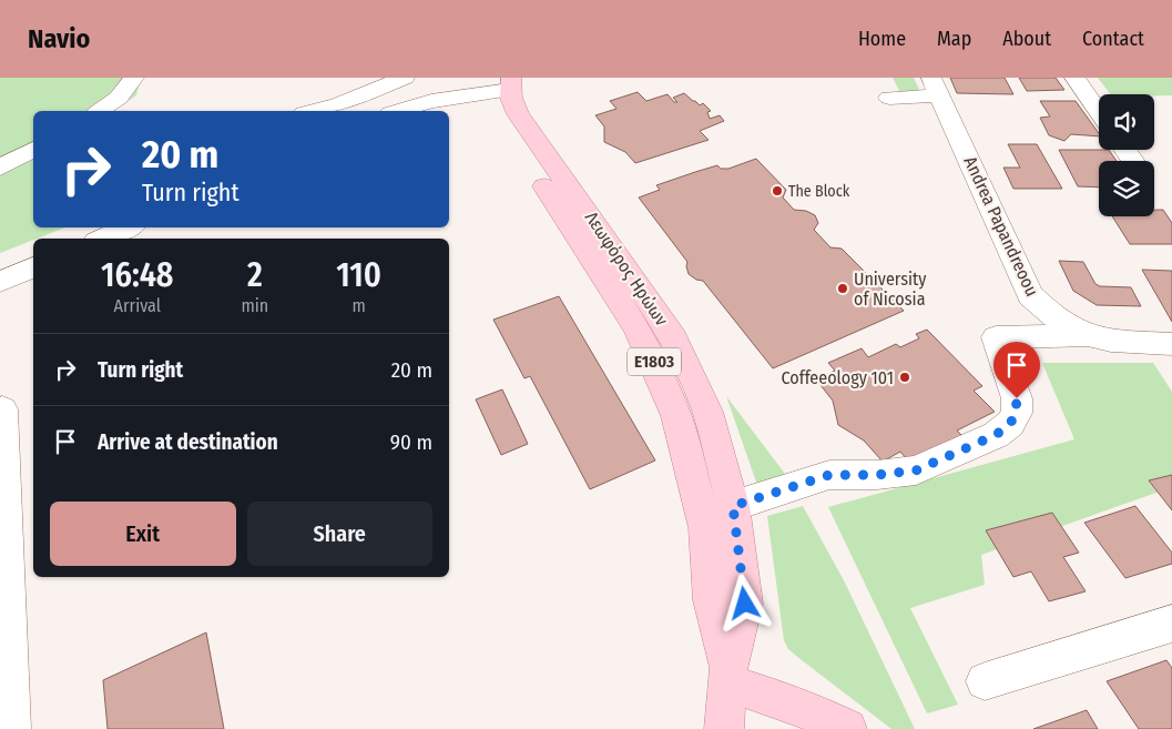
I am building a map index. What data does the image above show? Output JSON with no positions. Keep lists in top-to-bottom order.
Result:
{
  "streets": {
    "main road": ["Λεωφόρος Ηρώων", "E1803"],
    "street": ["Andrea Papandreoou"]
  },
  "places": ["The Block", "University of Nicosia", "Coffeeology 101"],
  "page": {
    "header": "Navio",
    "nav": [
      "Home",
      "Map",
      "About",
      "Contact"
    ],
    "turn": ["20 m", "Turn right"],
    "eta": [
      "16:48",
      "Arrival",
      "2",
      "min",
      "110",
      "m"
    ],
    "list": [
      {
        "name": "Turn right",
        "value": "20 m"
      },
      {
        "name": "Arrive at destination",
        "value": "90 m"
      }
    ],
    "buttons": ["Exit", "Share"]
  }
}
